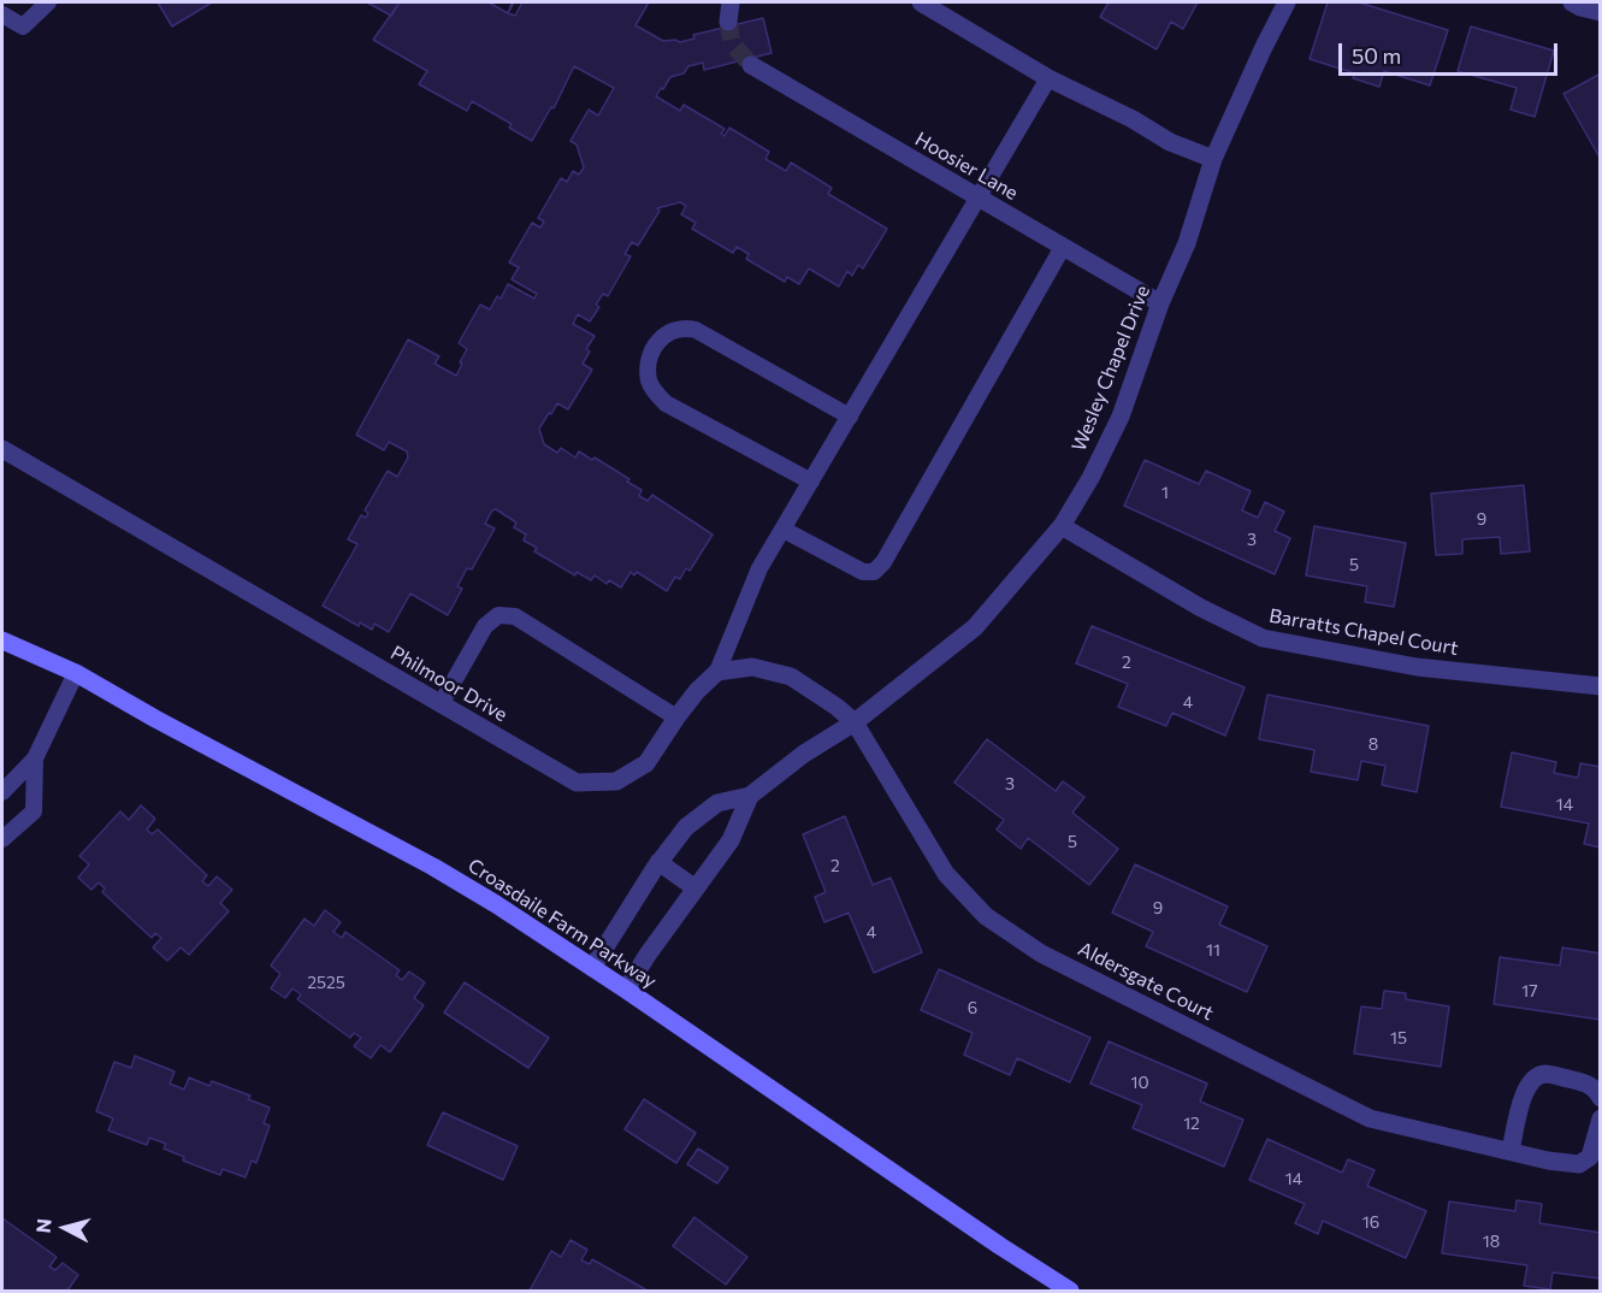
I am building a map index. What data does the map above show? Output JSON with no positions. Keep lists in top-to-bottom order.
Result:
{
  "streets": {
    "street": [
      "Hoosier Lane",
      "Wesley Chapel Drive",
      "Barratts Chapel Court",
      "Philmoor Drive",
      "Croasdaile Farm Parkway",
      "Aldersgate Court"
    ]
  },
  "crossings": [
    ["Hoosier Lane", "Wesley Chapel Drive"],
    ["Wesley Chapel Drive", "Barratts Chapel Court"],
    ["Wesley Chapel Drive", "Croasdaile Farm Parkway"],
    ["Wesley Chapel Drive", "Aldersgate Court"]
  ],
  "house_numbers": [
    "1",
    "9",
    "3",
    "5",
    "2",
    "4",
    "8",
    "3",
    "14",
    "5",
    "2",
    "9",
    "4",
    "11",
    "2525",
    "17",
    "6",
    "15",
    "10",
    "12",
    "14",
    "16",
    "18"
  ],
  "scale_bar": "50 m",
  "north": "left"
}
